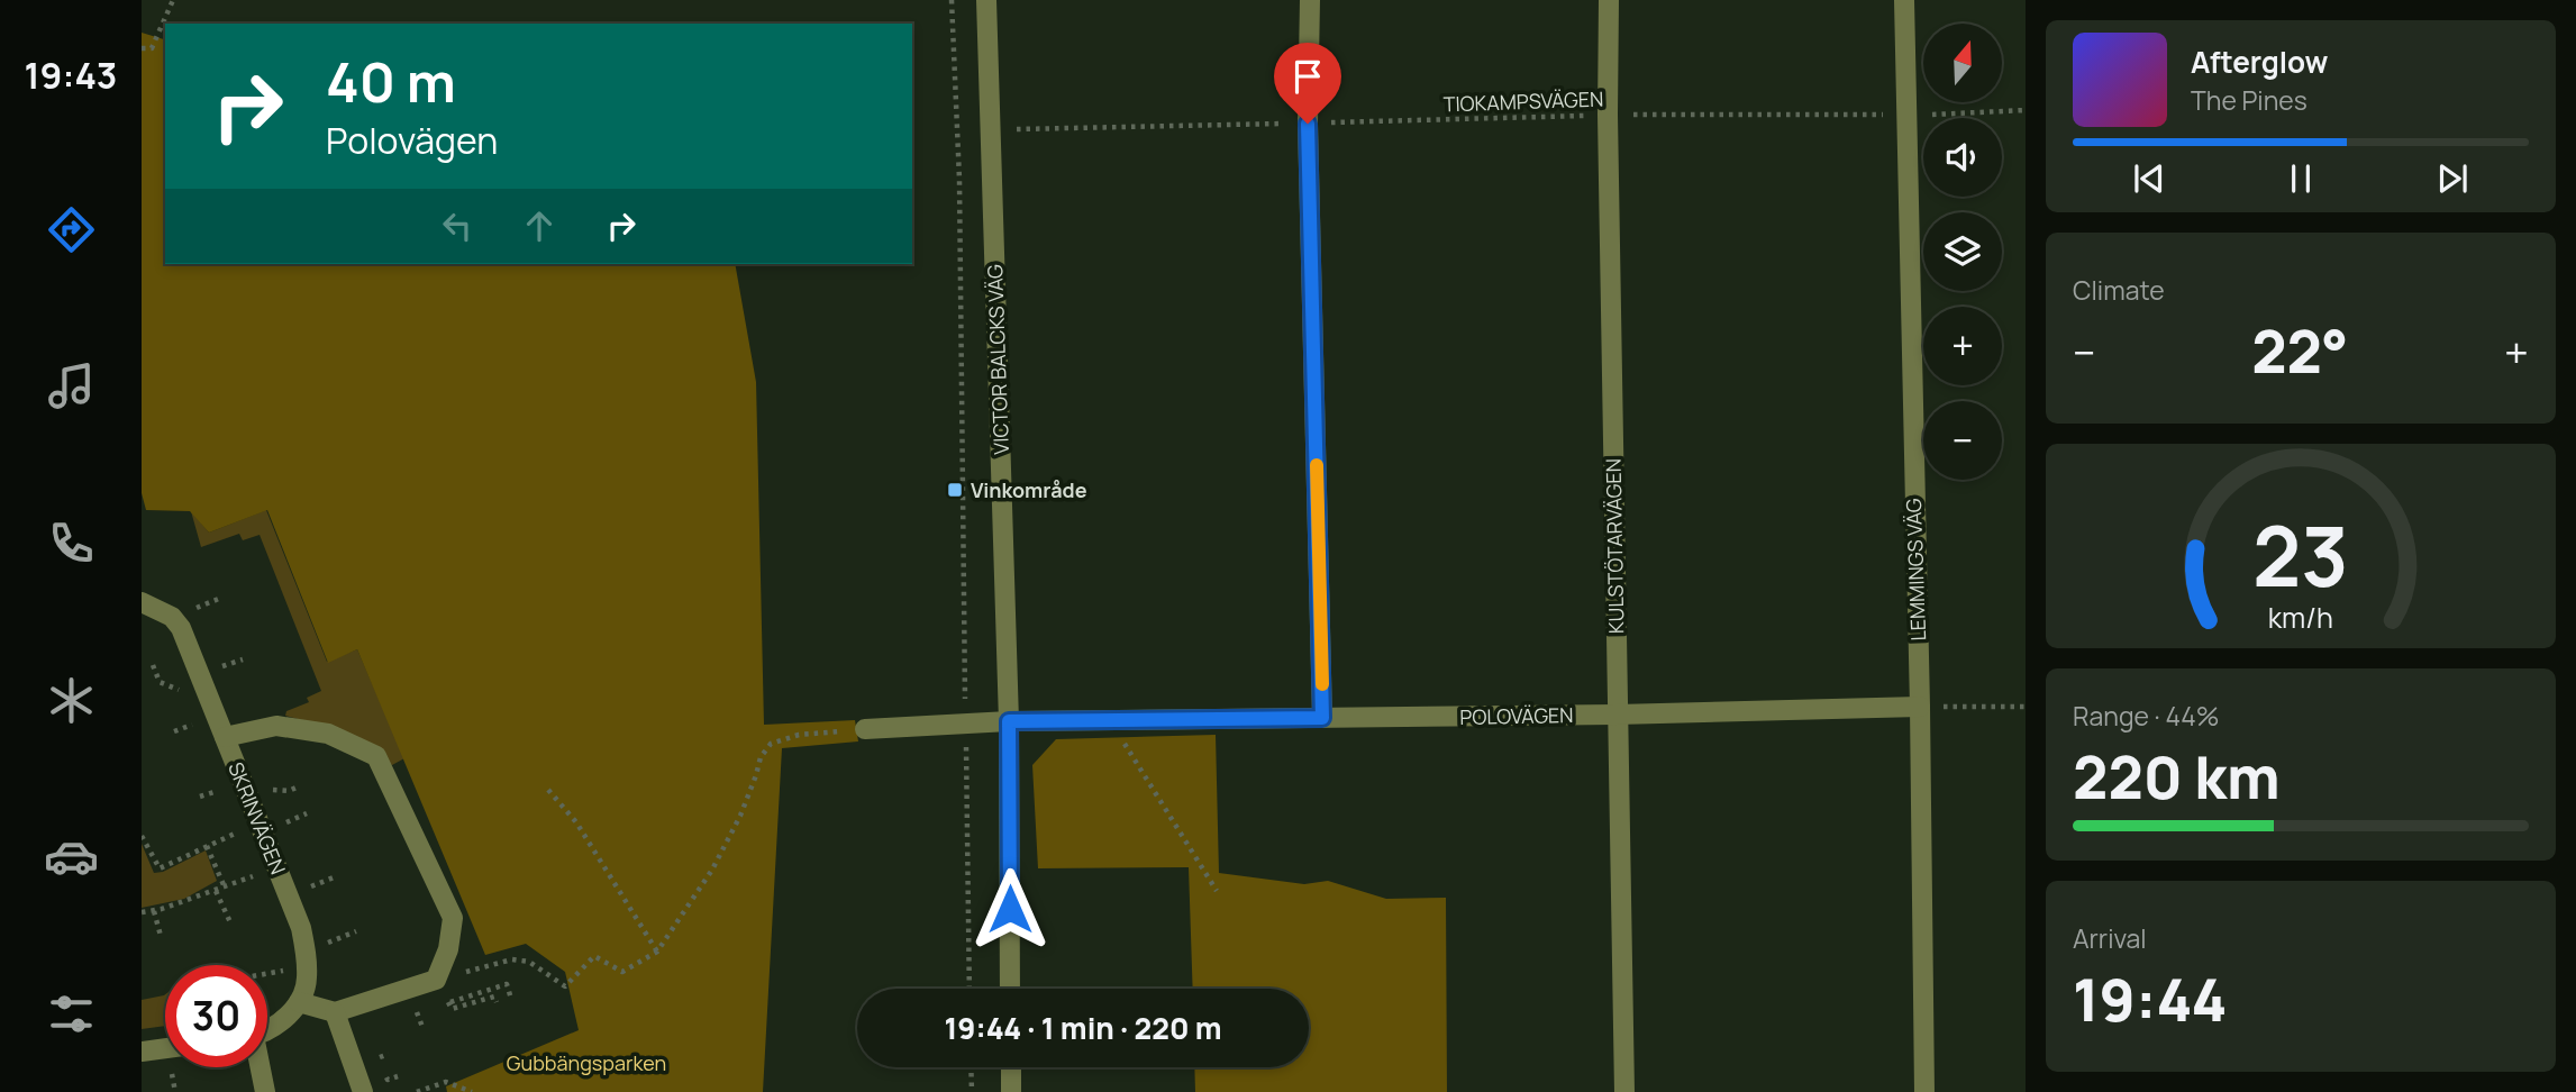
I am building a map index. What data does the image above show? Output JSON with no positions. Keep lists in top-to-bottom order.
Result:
{
  "streets": {
    "street": [
      "VICTOR BALCKS VÄG",
      "KULSTÖTARVÄGEN",
      "LEMMINGS VÄG",
      "POLOVÄGEN",
      "SKRINVÄGEN"
    ],
    "path": ["TIOKAMPSVÄGEN"]
  },
  "crossings": [
    ["TIOKAMPSVÄGEN", "KULSTÖTARVÄGEN"],
    ["TIOKAMPSVÄGEN", "LEMMINGS VÄG"],
    ["VICTOR BALCKS VÄG", "POLOVÄGEN"],
    ["KULSTÖTARVÄGEN", "POLOVÄGEN"],
    ["LEMMINGS VÄG", "POLOVÄGEN"]
  ],
  "parks": ["Gubbängsparken"],
  "places": {
    "transit": ["Vinkområde"]
  },
  "north": "top",
  "page": {
    "tabs": "19:43",
    "map_buttons": ["+", "−"],
    "turn": ["40 m", "Polovägen"],
    "song": ["Afterglow", "The Pines"],
    "tile": [
      "Climate",
      ["Range · 44%", "220 km"],
      ["Arrival", "19:44"]
    ],
    "heat": ["−", "22°", "+"],
    "limit": "30",
    "trip": "19:44 · 1 min · 220 m",
    "gauge": ["23", "km/h"]
  }
}
